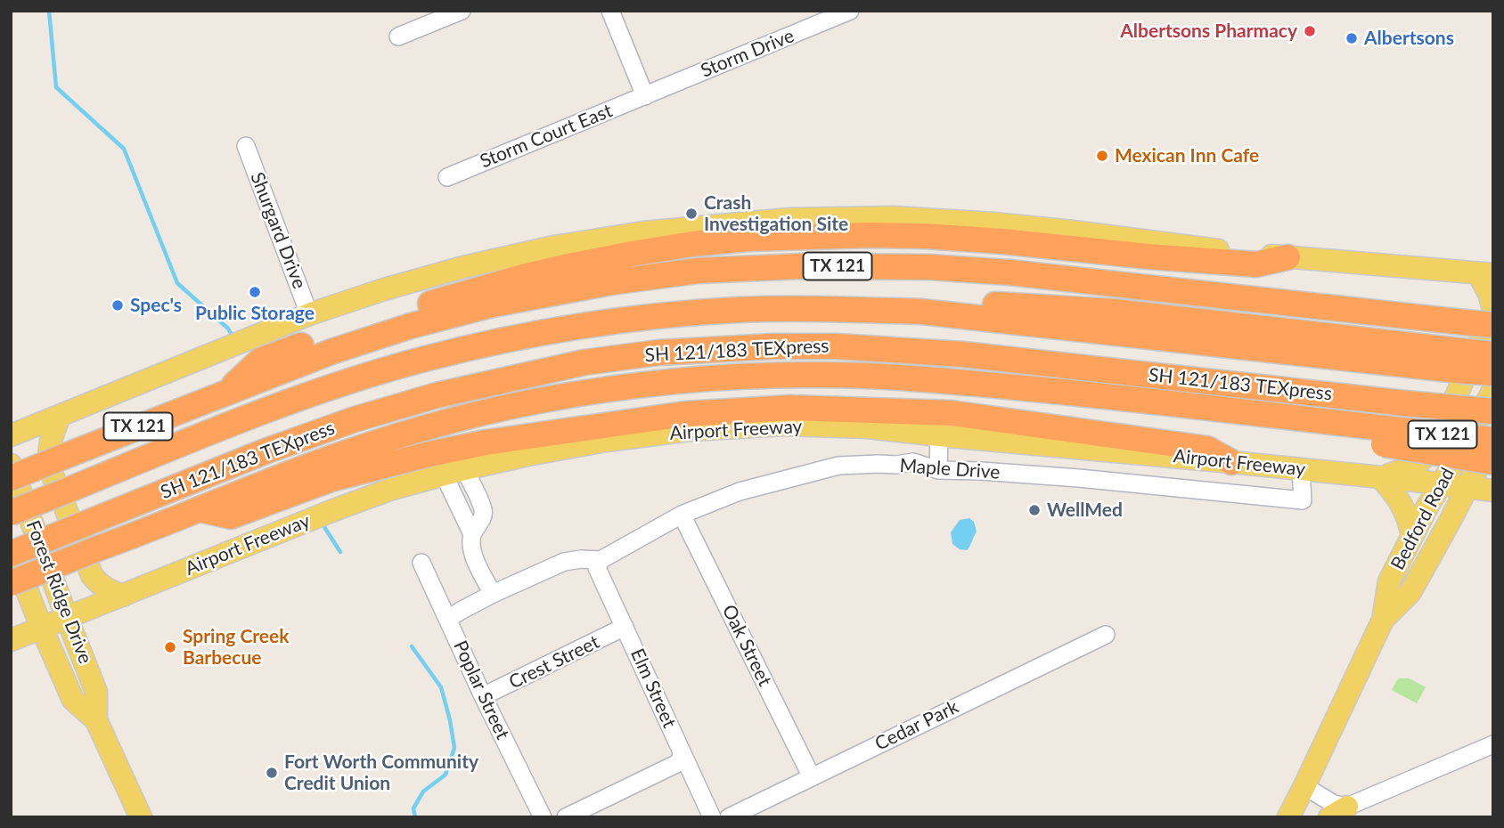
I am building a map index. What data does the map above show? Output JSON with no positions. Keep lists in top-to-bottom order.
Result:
{
  "streets": {
    "highway": ["TX 121", "SH 121/183 TEXpress"],
    "main road": ["Airport Freeway", "Bedford Road", "Forest Ridge Drive"],
    "street": [
      "Storm Drive",
      "Storm Court East",
      "Shurgard Drive",
      "Maple Drive",
      "Oak Street",
      "Crest Street",
      "Elm Street",
      "Poplar Street",
      "Cedar Park"
    ]
  },
  "crossings": [
    ["Storm Drive", "Storm Court East"],
    ["TX 121", "Bedford Road"],
    ["SH 121/183 TEXpress", "Forest Ridge Drive"],
    ["Airport Freeway", "Maple Drive"],
    ["Airport Freeway", "Bedford Road"],
    ["Airport Freeway", "Forest Ridge Drive"],
    ["Maple Drive", "Oak Street"],
    ["Maple Drive", "Elm Street"],
    ["Maple Drive", "Poplar Street"],
    ["Oak Street", "Cedar Park"],
    ["Crest Street", "Elm Street"],
    ["Crest Street", "Poplar Street"]
  ],
  "places": [
    "Albertsons Pharmacy",
    "Albertsons",
    "Mexican Inn Cafe",
    "Crash Investigation Site",
    "Public Storage",
    "Spec's",
    "WellMed",
    "Spring Creek Barbecue",
    "Fort Worth Community Credit Union"
  ]
}
